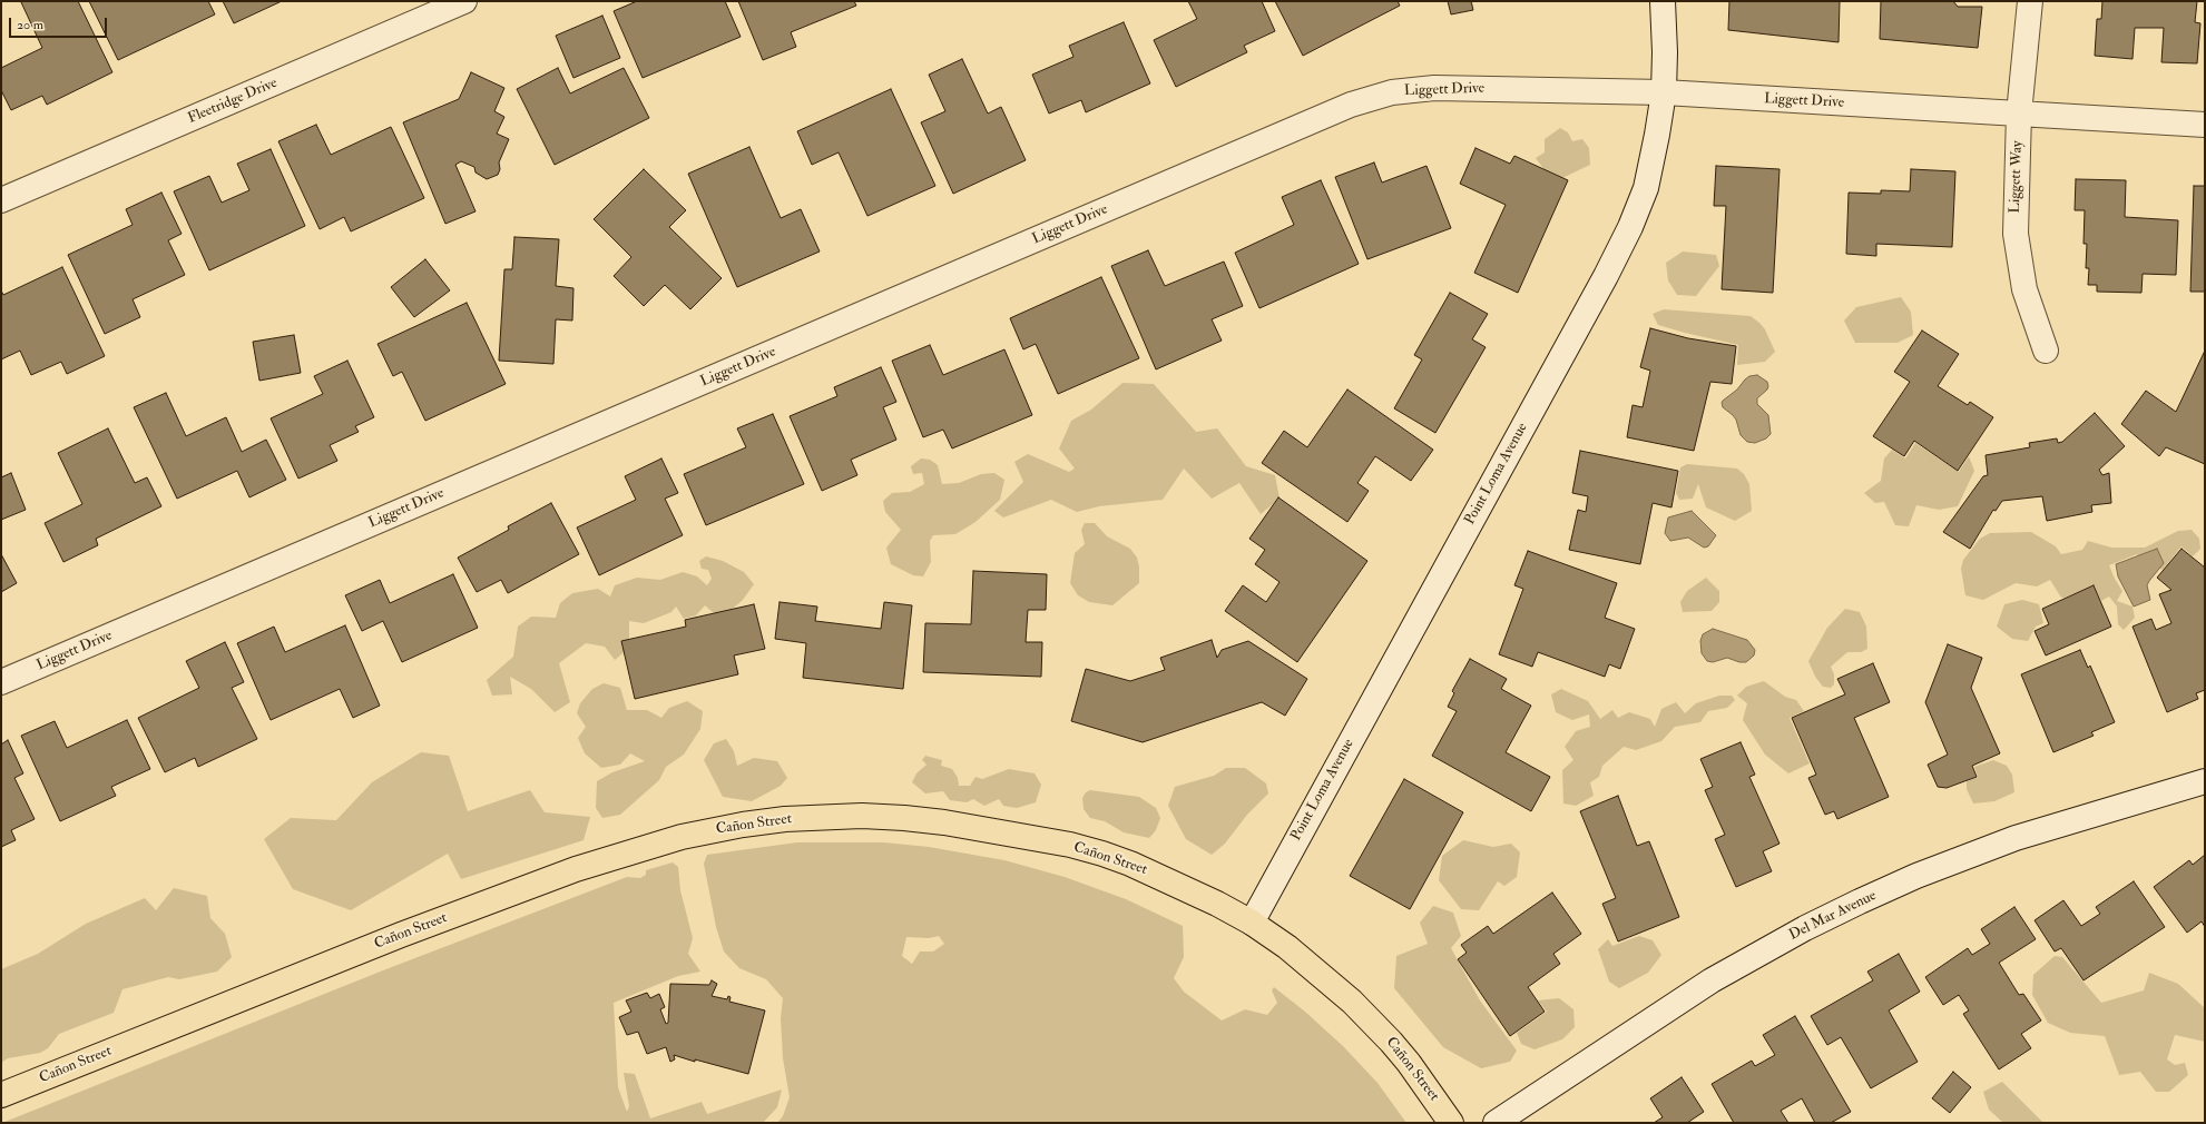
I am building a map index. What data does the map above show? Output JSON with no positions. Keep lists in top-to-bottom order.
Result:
{
  "streets": {
    "main road": ["Cañon Street"],
    "street": [
      "Liggett Drive",
      "Fleetridge Drive",
      "Liggett Way",
      "Point Loma Avenue",
      "Del Mar Avenue"
    ]
  },
  "crossings": [
    ["Liggett Drive", "Liggett Way"],
    ["Liggett Drive", "Point Loma Avenue"],
    ["Point Loma Avenue", "Cañon Street"]
  ],
  "scale_bar": "20 m"
}
